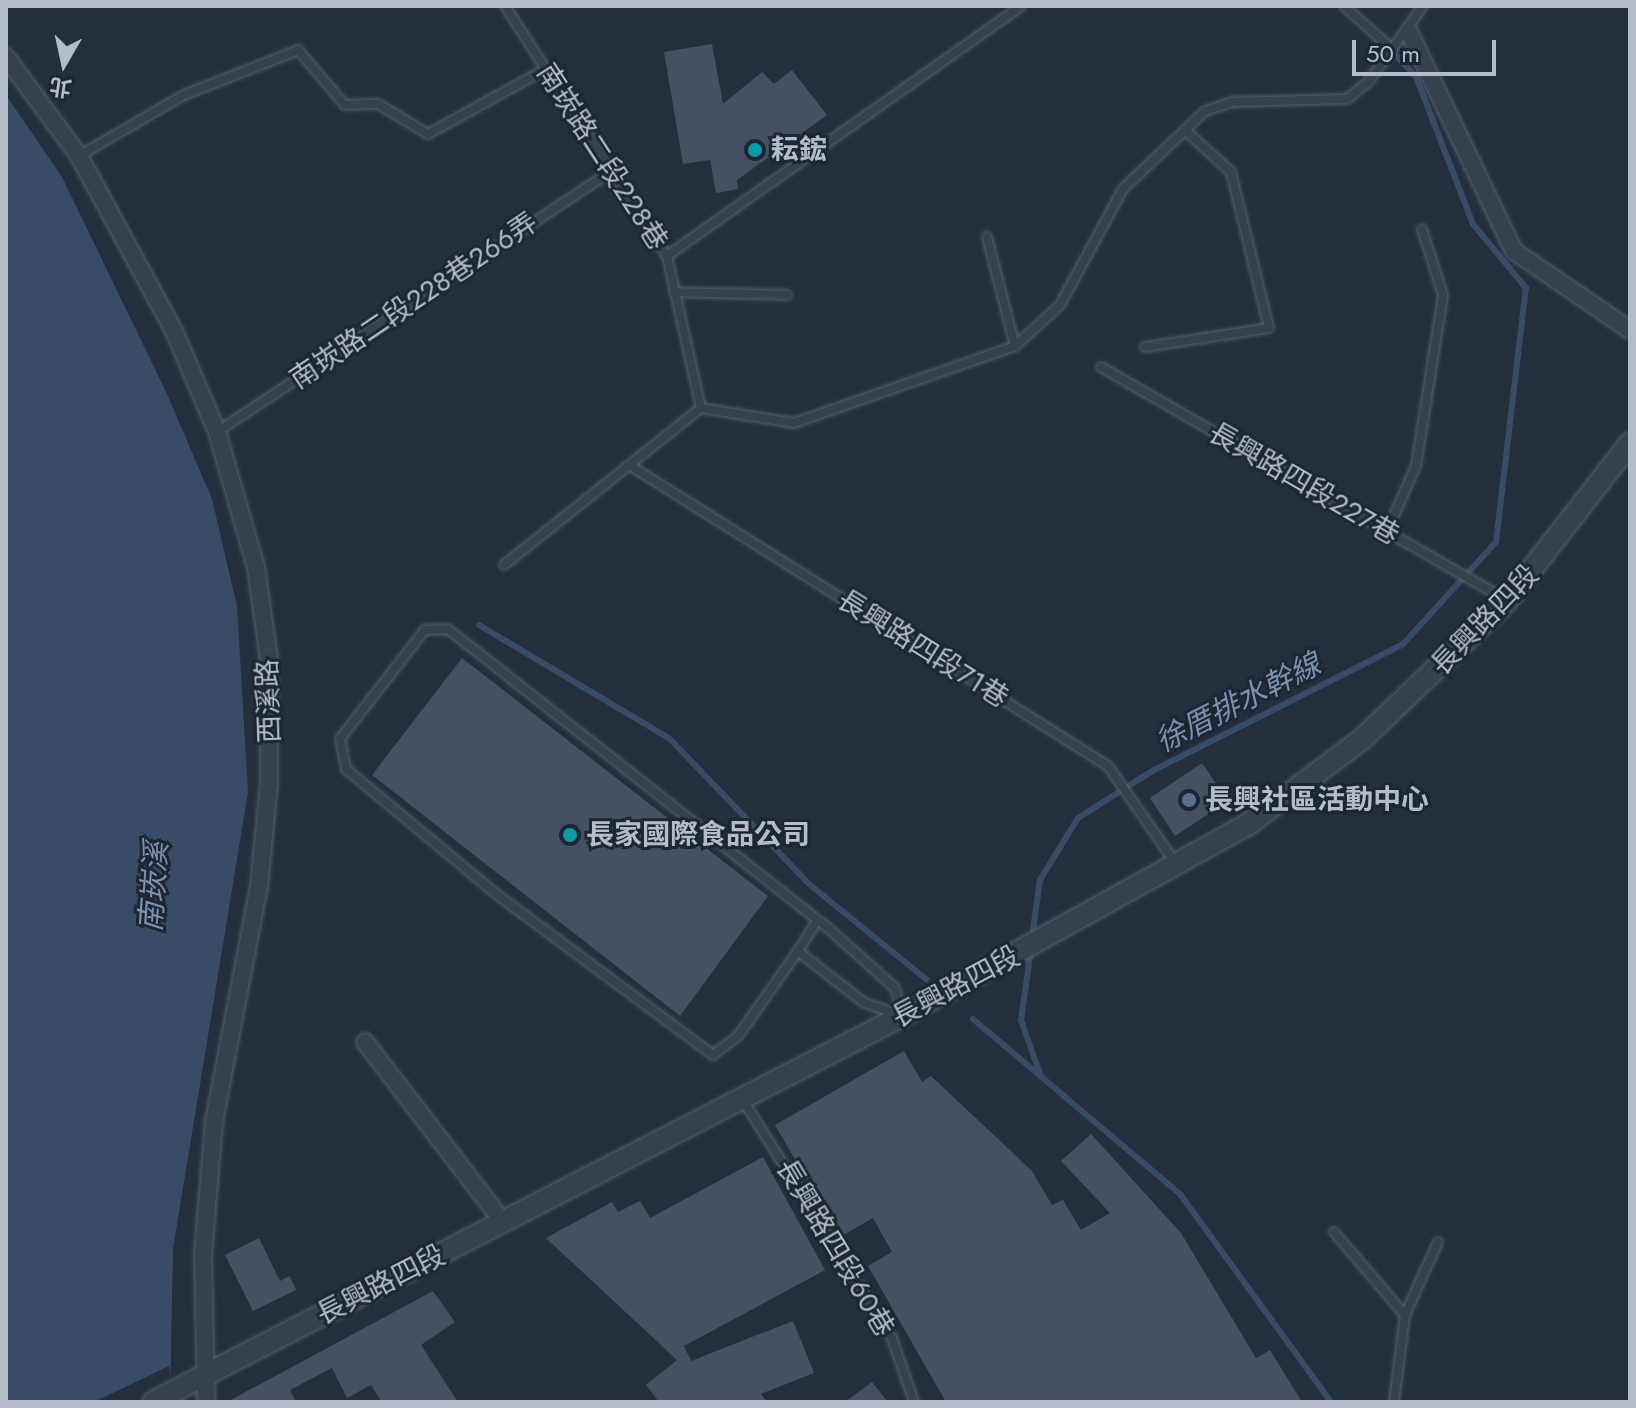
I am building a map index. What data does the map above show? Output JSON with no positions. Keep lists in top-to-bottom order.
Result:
{
  "streets": {
    "street": ["長興路四段", "西溪路"],
    "lane": [
      "南崁路二段228巷",
      "南崁路二段228巷266弄",
      "長興路四段227巷",
      "長興路四段71巷",
      "長興路四段60巷"
    ]
  },
  "crossings": [
    ["南崁路二段228巷", "南崁路二段228巷266弄"],
    ["南崁路二段228巷266弄", "西溪路"],
    ["長興路四段227巷", "長興路四段"],
    ["長興路四段", "長興路四段71巷"],
    ["長興路四段", "西溪路"],
    ["長興路四段", "長興路四段60巷"]
  ],
  "water": ["徐厝排水幹線", "南崁溪"],
  "places": ["耘鋐", "長興社區活動中心", "長家國際食品公司"],
  "scale_bar": "50 m",
  "north": "bottom"
}
